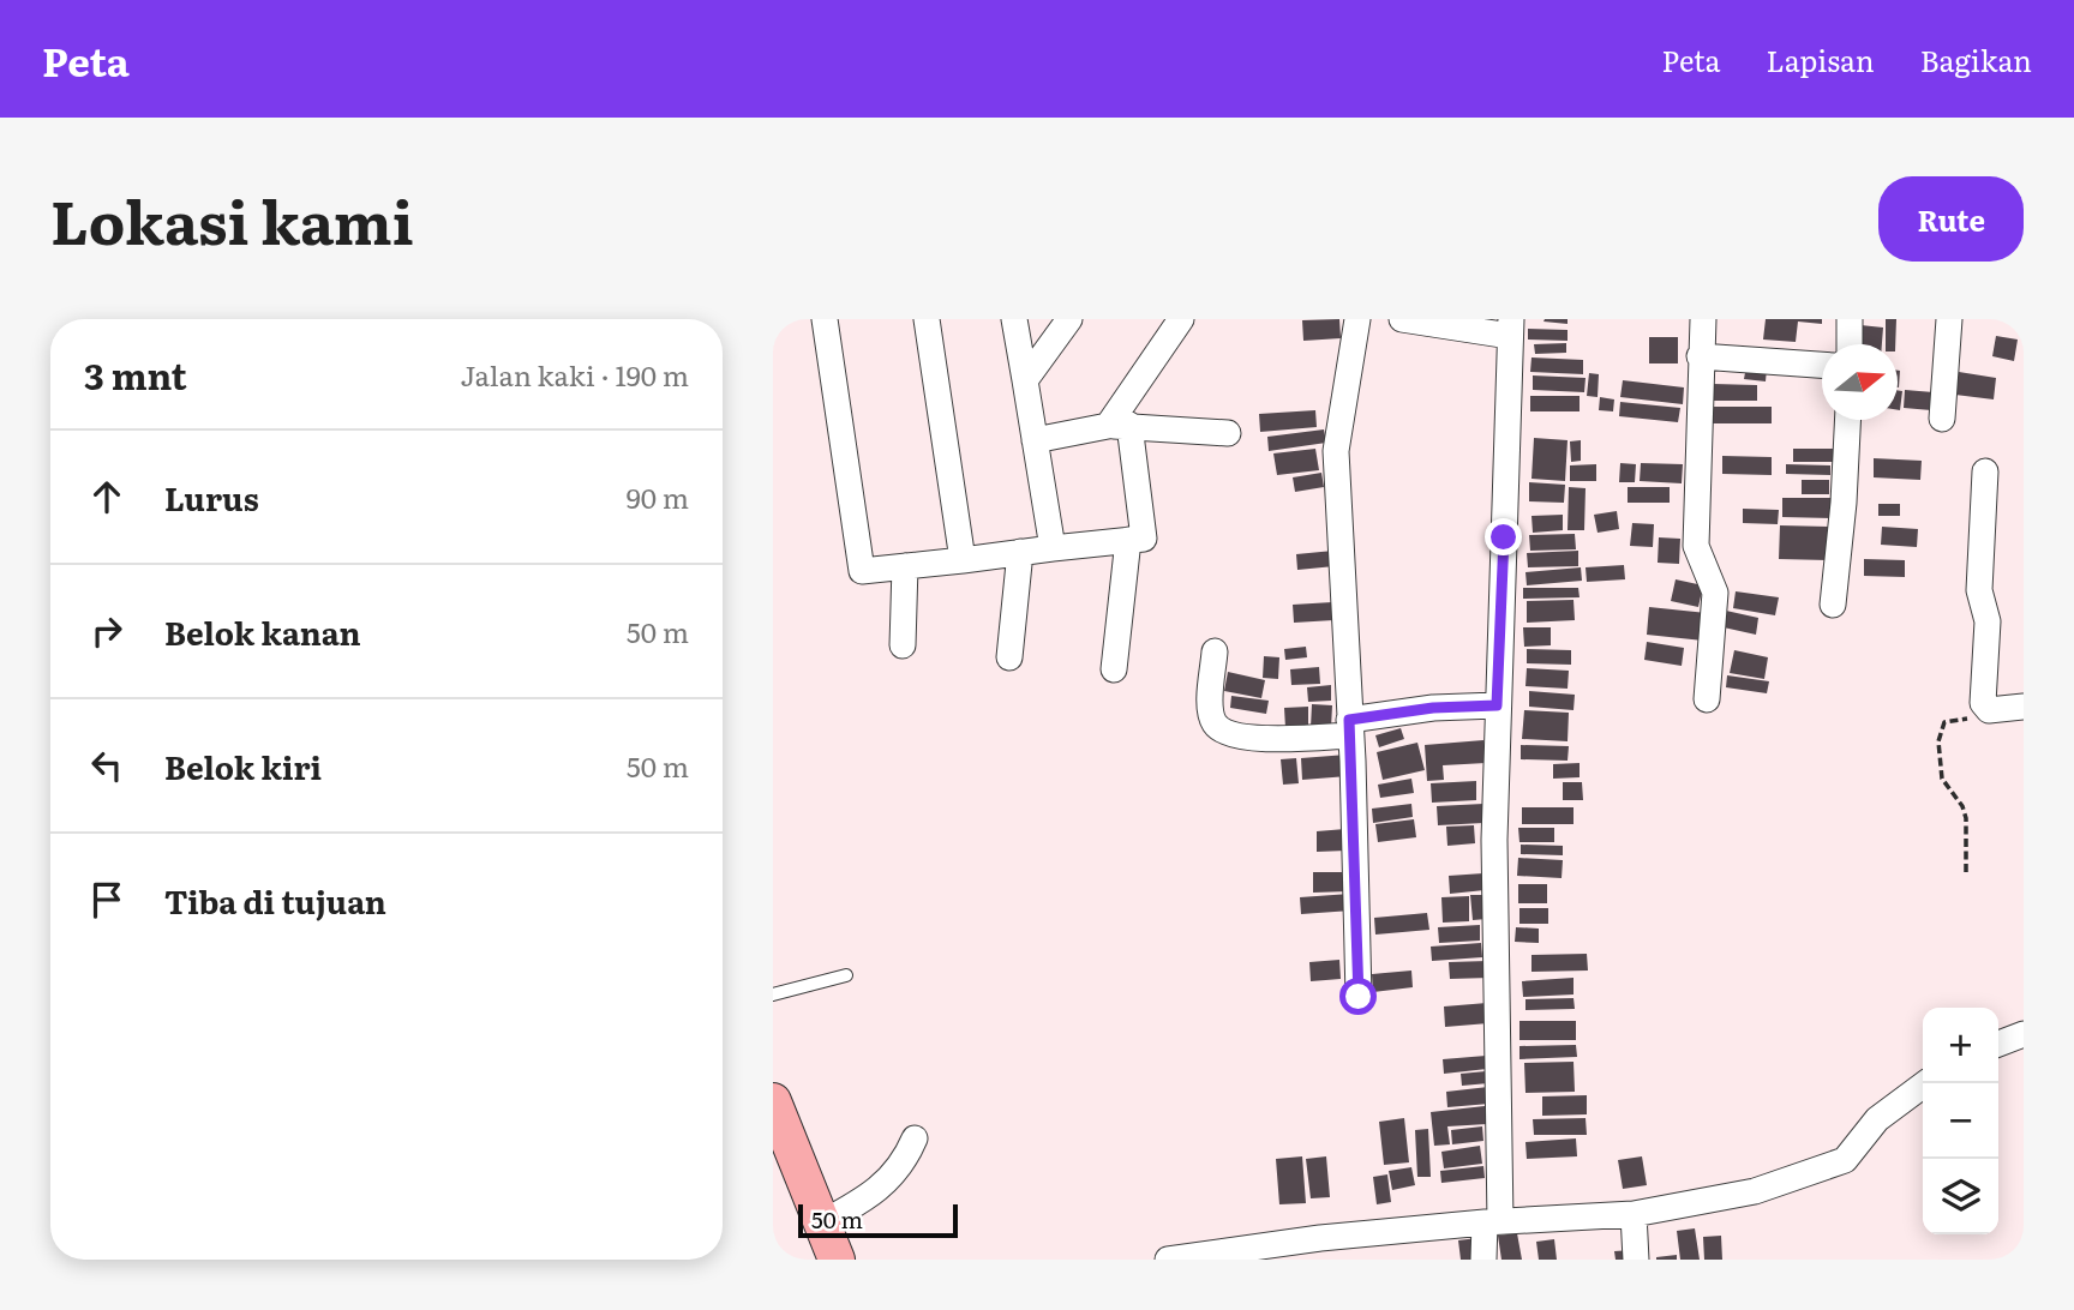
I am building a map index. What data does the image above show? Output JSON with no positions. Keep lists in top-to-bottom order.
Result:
{
  "scale_bar": "50 m",
  "north": "right",
  "page": {
    "header": "Peta",
    "nav": ["Peta", "Lapisan", "Bagikan"],
    "title": "Lokasi kami",
    "buttons": "Rute",
    "heading": ["3 mnt", "Jalan kaki · 190 m"],
    "list": [
      ["Lurus", "90 m"],
      ["Belok kanan", "50 m"],
      ["Belok kiri", "50 m"],
      "Tiba di tujuan"
    ],
    "map_buttons": ["+", "−"],
    "scale": "50 m"
  }
}
